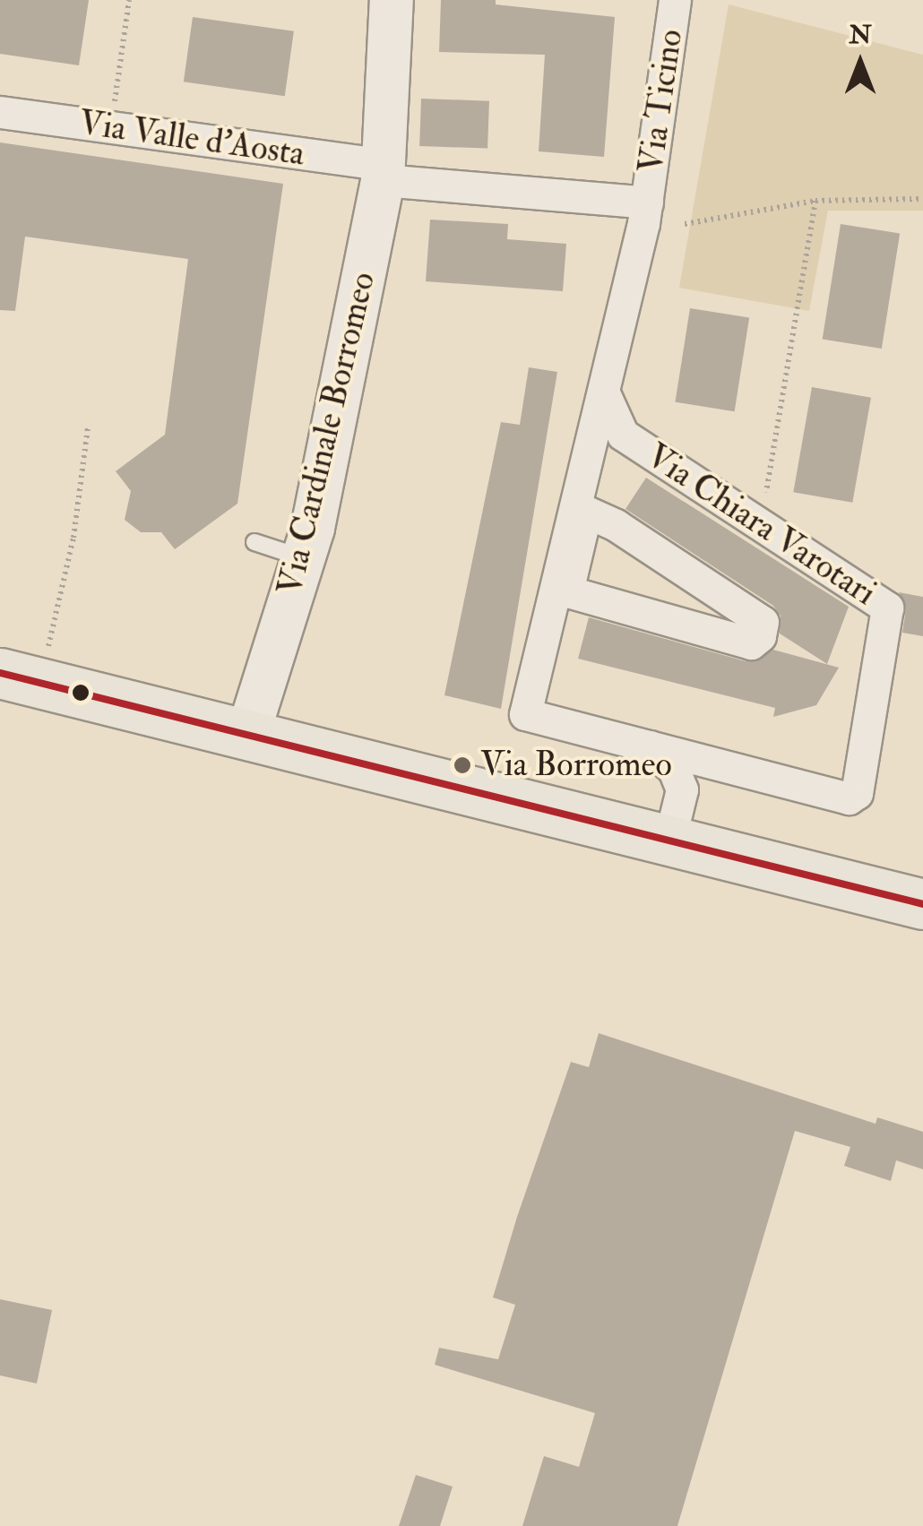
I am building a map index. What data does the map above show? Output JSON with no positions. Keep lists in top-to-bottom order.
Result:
{
  "streets": {
    "street": [
      "Via Ticino",
      "Via Valle d'Aosta",
      "Via Cardinale Borromeo",
      "Via Chiara Varotari"
    ]
  },
  "crossings": [
    ["Via Ticino", "Via Chiara Varotari"],
    ["Via Valle d'Aosta", "Via Cardinale Borromeo"]
  ],
  "places": ["Via Borromeo"],
  "north": "top"
}
